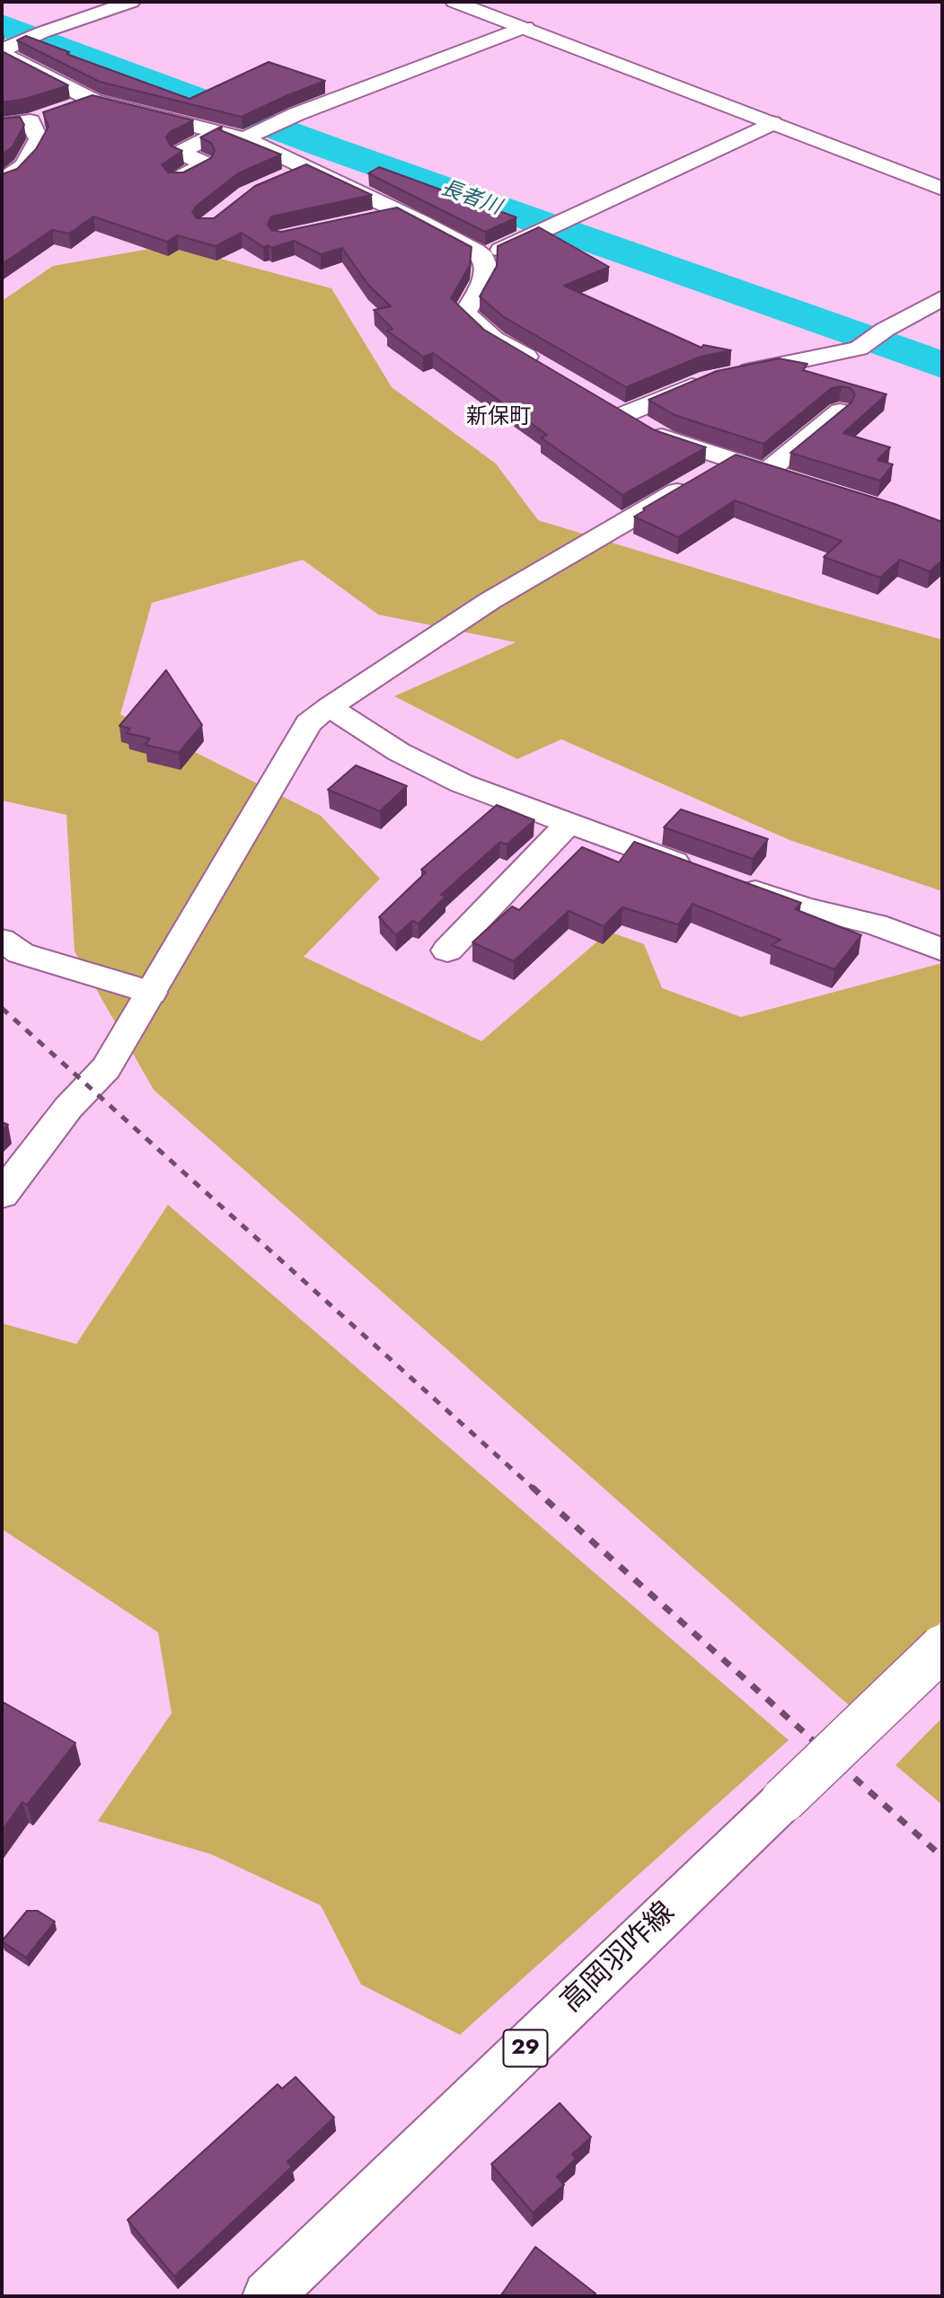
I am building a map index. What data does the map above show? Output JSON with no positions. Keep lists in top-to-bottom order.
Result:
{
  "streets": {
    "street": ["高岡羽咋線", "29"]
  },
  "districts": ["新保町"],
  "water": ["長者川"]
}
